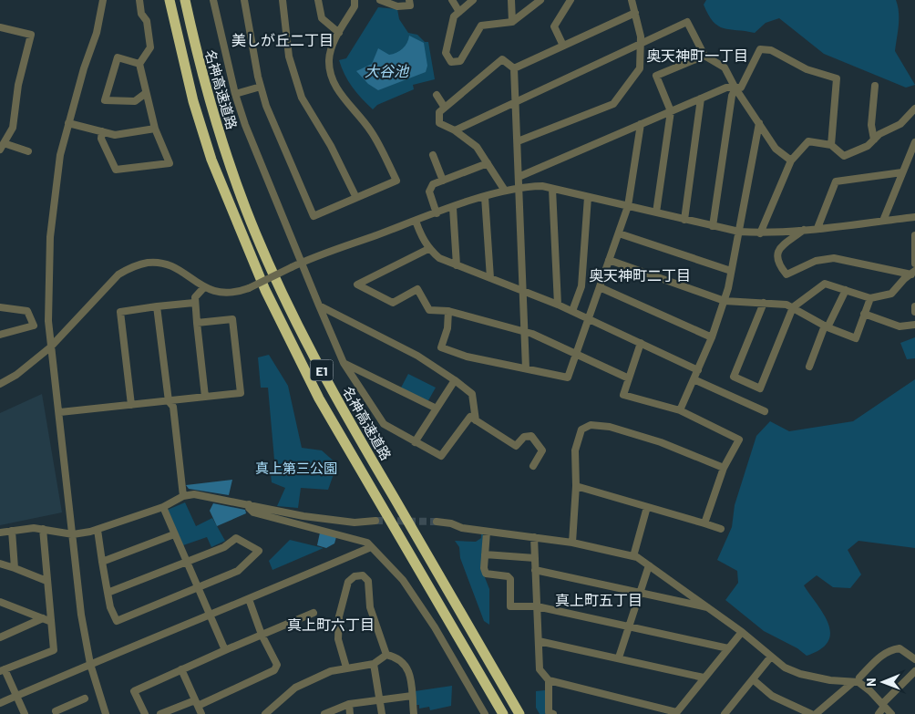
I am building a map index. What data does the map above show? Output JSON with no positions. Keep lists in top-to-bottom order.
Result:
{
  "streets": {
    "highway": ["名神高速道路", "E1"]
  },
  "districts": [
    "美しが丘二丁目",
    "奥天神町一丁目",
    "奥天神町二丁目",
    "真上町五丁目",
    "真上町六丁目"
  ],
  "water": ["大谷池"],
  "parks": ["真上第三公園"],
  "north": "left"
}
